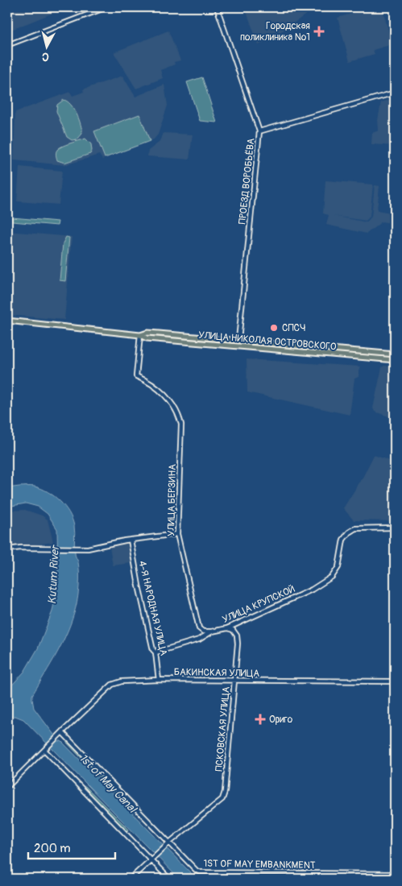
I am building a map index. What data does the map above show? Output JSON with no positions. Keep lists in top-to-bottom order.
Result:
{
  "streets": {
    "main road": [
      "ПРОЕЗД ВОРОБЬЁВА",
      "УЛИЦА НИКОЛАЯ ОСТРОВСКОГО",
      "УЛИЦА БЕРЗИНА",
      "УЛИЦА КРУПСКОЙ",
      "4-Я НАРОДНАЯ УЛИЦА",
      "БАКИНСКАЯ УЛИЦА",
      "ПСКОВСКАЯ УЛИЦА",
      "1ST OF MAY EMBANKMENT"
    ]
  },
  "crossings": [
    ["ПРОЕЗД ВОРОБЬЁВА", "УЛИЦА НИКОЛАЯ ОСТРОВСКОГО"],
    ["УЛИЦА НИКОЛАЯ ОСТРОВСКОГО", "УЛИЦА БЕРЗИНА"],
    ["УЛИЦА БЕРЗИНА", "УЛИЦА КРУПСКОЙ"],
    ["УЛИЦА КРУПСКОЙ", "4-Я НАРОДНАЯ УЛИЦА"],
    ["УЛИЦА КРУПСКОЙ", "ПСКОВСКАЯ УЛИЦА"],
    ["4-Я НАРОДНАЯ УЛИЦА", "БАКИНСКАЯ УЛИЦА"],
    ["БАКИНСКАЯ УЛИЦА", "ПСКОВСКАЯ УЛИЦА"],
    ["БАКИНСКАЯ УЛИЦА", "1ST OF MAY EMBANKMENT"],
    ["ПСКОВСКАЯ УЛИЦА", "1ST OF MAY EMBANKMENT"]
  ],
  "water": ["Kutum River", "1st of May Canal"],
  "places": {
    "health": ["Городская поликлиника №1", "Ориго"],
    "other": ["СПСЧ"]
  },
  "scale_bar": "200 m",
  "north": "bottom"
}
